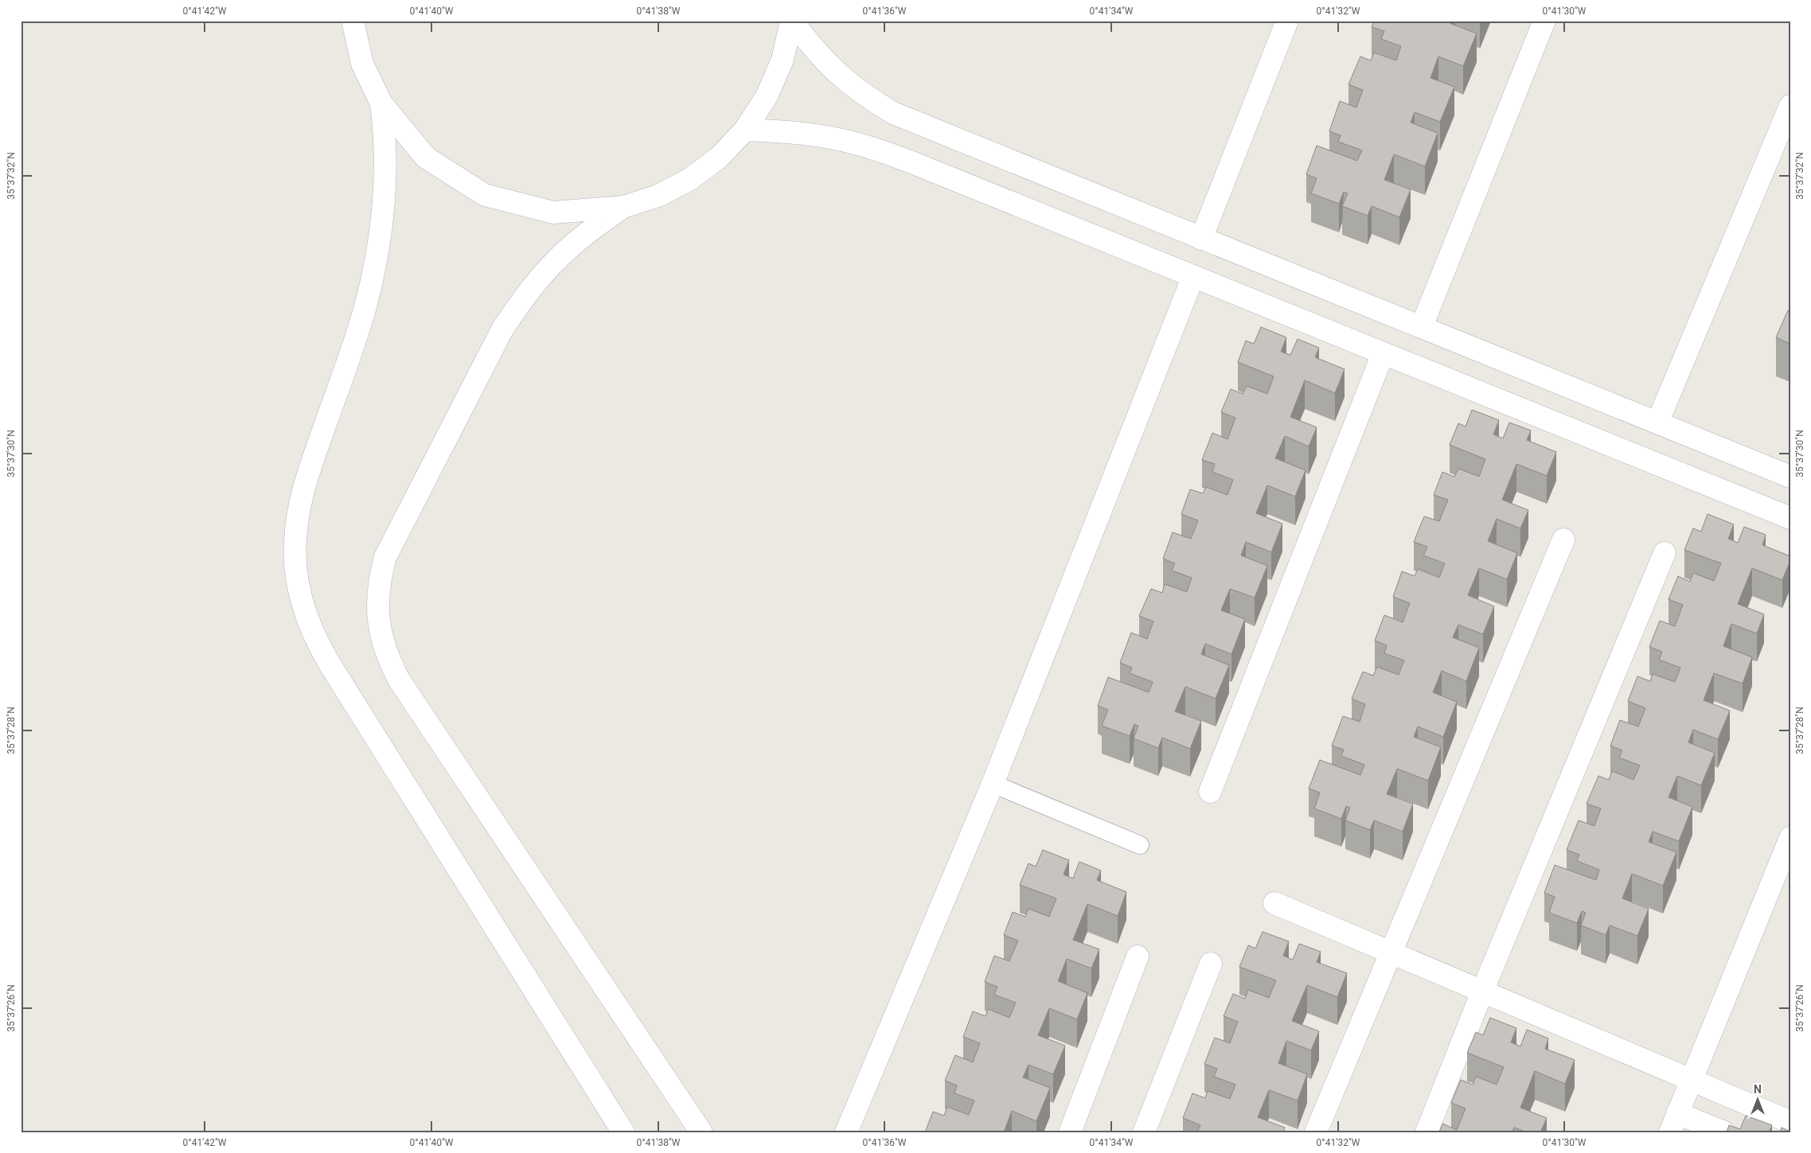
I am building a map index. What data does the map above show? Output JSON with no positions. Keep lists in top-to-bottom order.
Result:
{
  "north": "top",
  "coordinates": [
    "0°41'42\"W",
    "0°41'40\"W",
    "0°41'38\"W",
    "0°41'36\"W",
    "0°41'34\"W",
    "0°41'32\"W",
    "0°41'30\"W",
    "35°37'32\"N",
    "35°37'30\"N",
    "35°37'28\"N",
    "35°37'26\"N"
  ]
}
